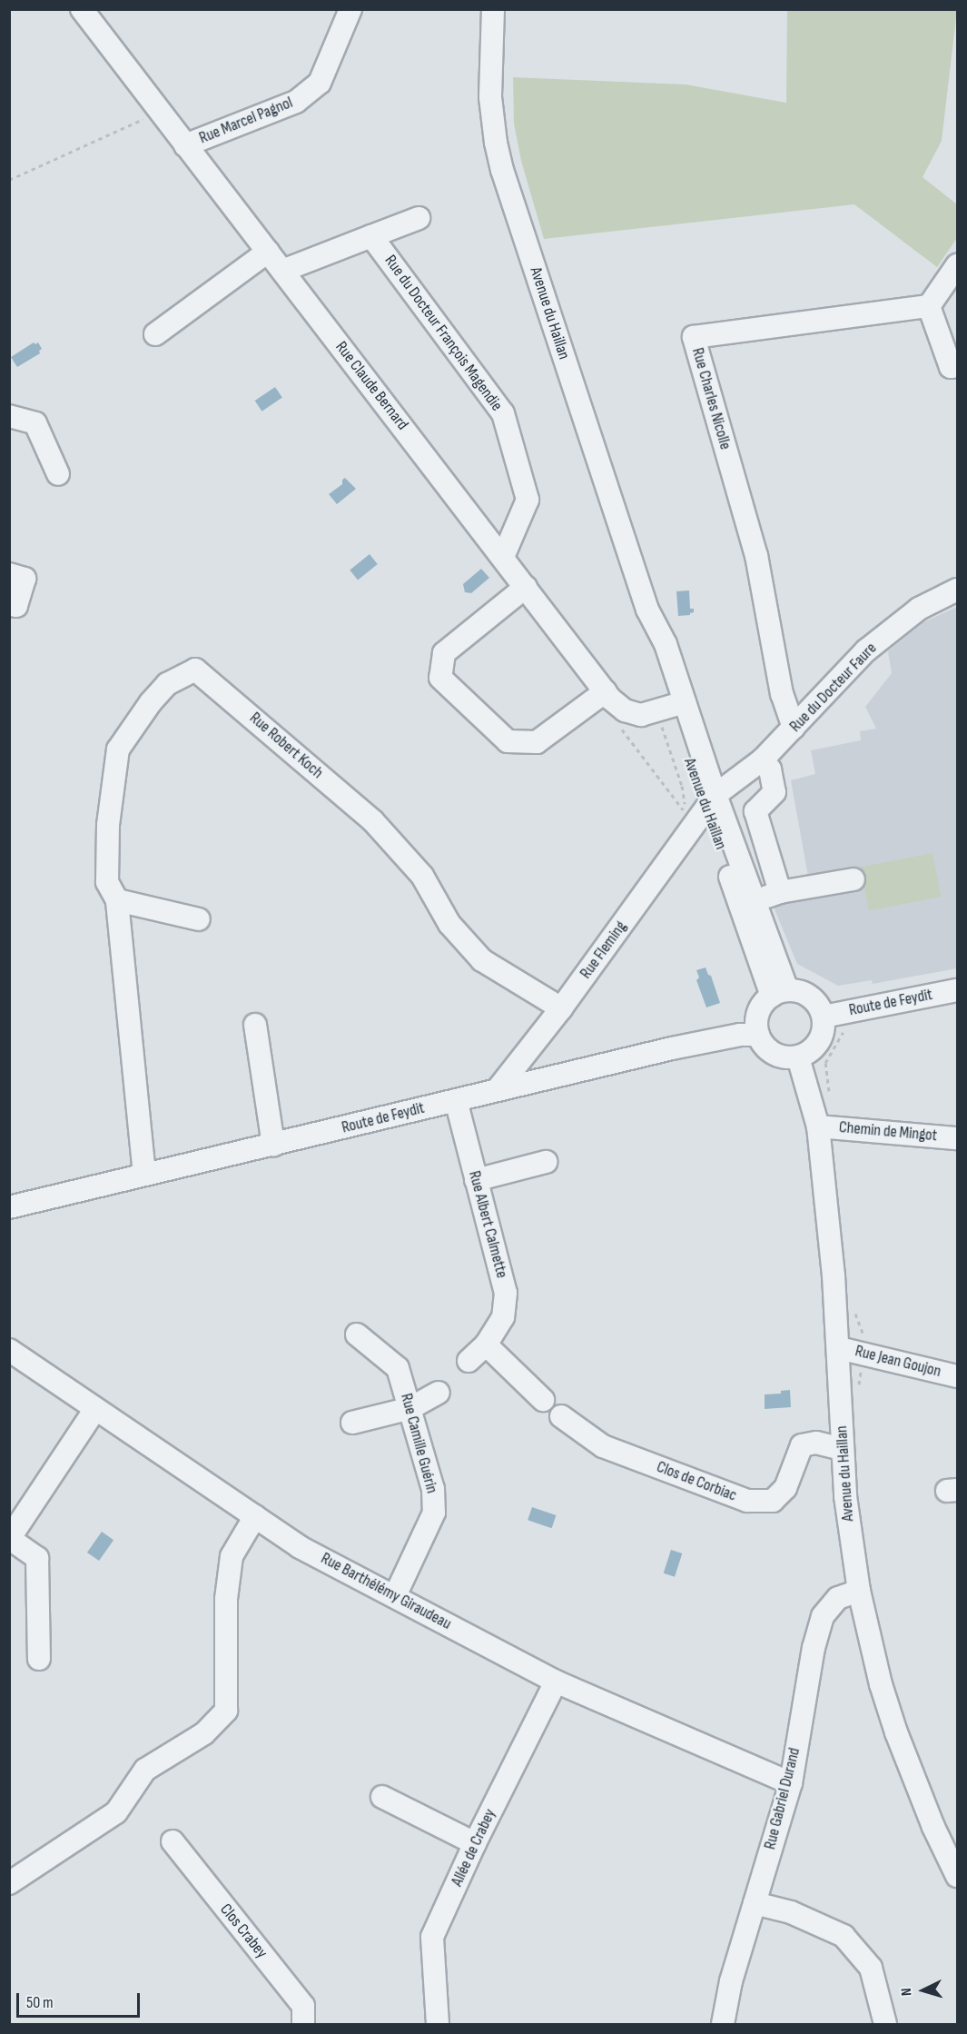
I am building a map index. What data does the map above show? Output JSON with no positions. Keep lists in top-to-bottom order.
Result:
{
  "streets": {
    "street": [
      "Rue Marcel Pagnol",
      "Avenue du Haillan",
      "Rue du Docteur François Magendie",
      "Rue Claude Bernard",
      "Rue Charles Nicolle",
      "Rue du Docteur Faure",
      "Rue Robert Koch",
      "Rue Fleming",
      "Route de Feydit",
      "Chemin de Mingot",
      "Rue Albert Calmette",
      "Rue Jean Goujon",
      "Rue Camille Guérin",
      "Clos de Corbiac",
      "Rue Barthélémy Giraudeau",
      "Rue Gabriel Durand",
      "Allée de Crabey",
      "Clos Crabey"
    ]
  },
  "crossings": [
    ["Rue Marcel Pagnol", "Rue Claude Bernard"],
    ["Avenue du Haillan", "Rue Claude Bernard"],
    ["Avenue du Haillan", "Rue du Docteur Faure"],
    ["Avenue du Haillan", "Rue Fleming"],
    ["Avenue du Haillan", "Route de Feydit"],
    ["Avenue du Haillan", "Chemin de Mingot"],
    ["Avenue du Haillan", "Rue Jean Goujon"],
    ["Avenue du Haillan", "Clos de Corbiac"],
    ["Avenue du Haillan", "Rue Gabriel Durand"],
    ["Rue du Docteur François Magendie", "Rue Claude Bernard"],
    ["Rue Charles Nicolle", "Rue du Docteur Faure"],
    ["Rue du Docteur Faure", "Rue Fleming"],
    ["Rue Robert Koch", "Rue Fleming"],
    ["Rue Robert Koch", "Route de Feydit"],
    ["Rue Fleming", "Route de Feydit"],
    ["Route de Feydit", "Rue Albert Calmette"],
    ["Rue Camille Guérin", "Rue Barthélémy Giraudeau"],
    ["Rue Barthélémy Giraudeau", "Rue Gabriel Durand"],
    ["Rue Barthélémy Giraudeau", "Allée de Crabey"]
  ],
  "scale_bar": "50 m",
  "north": "left"
}
